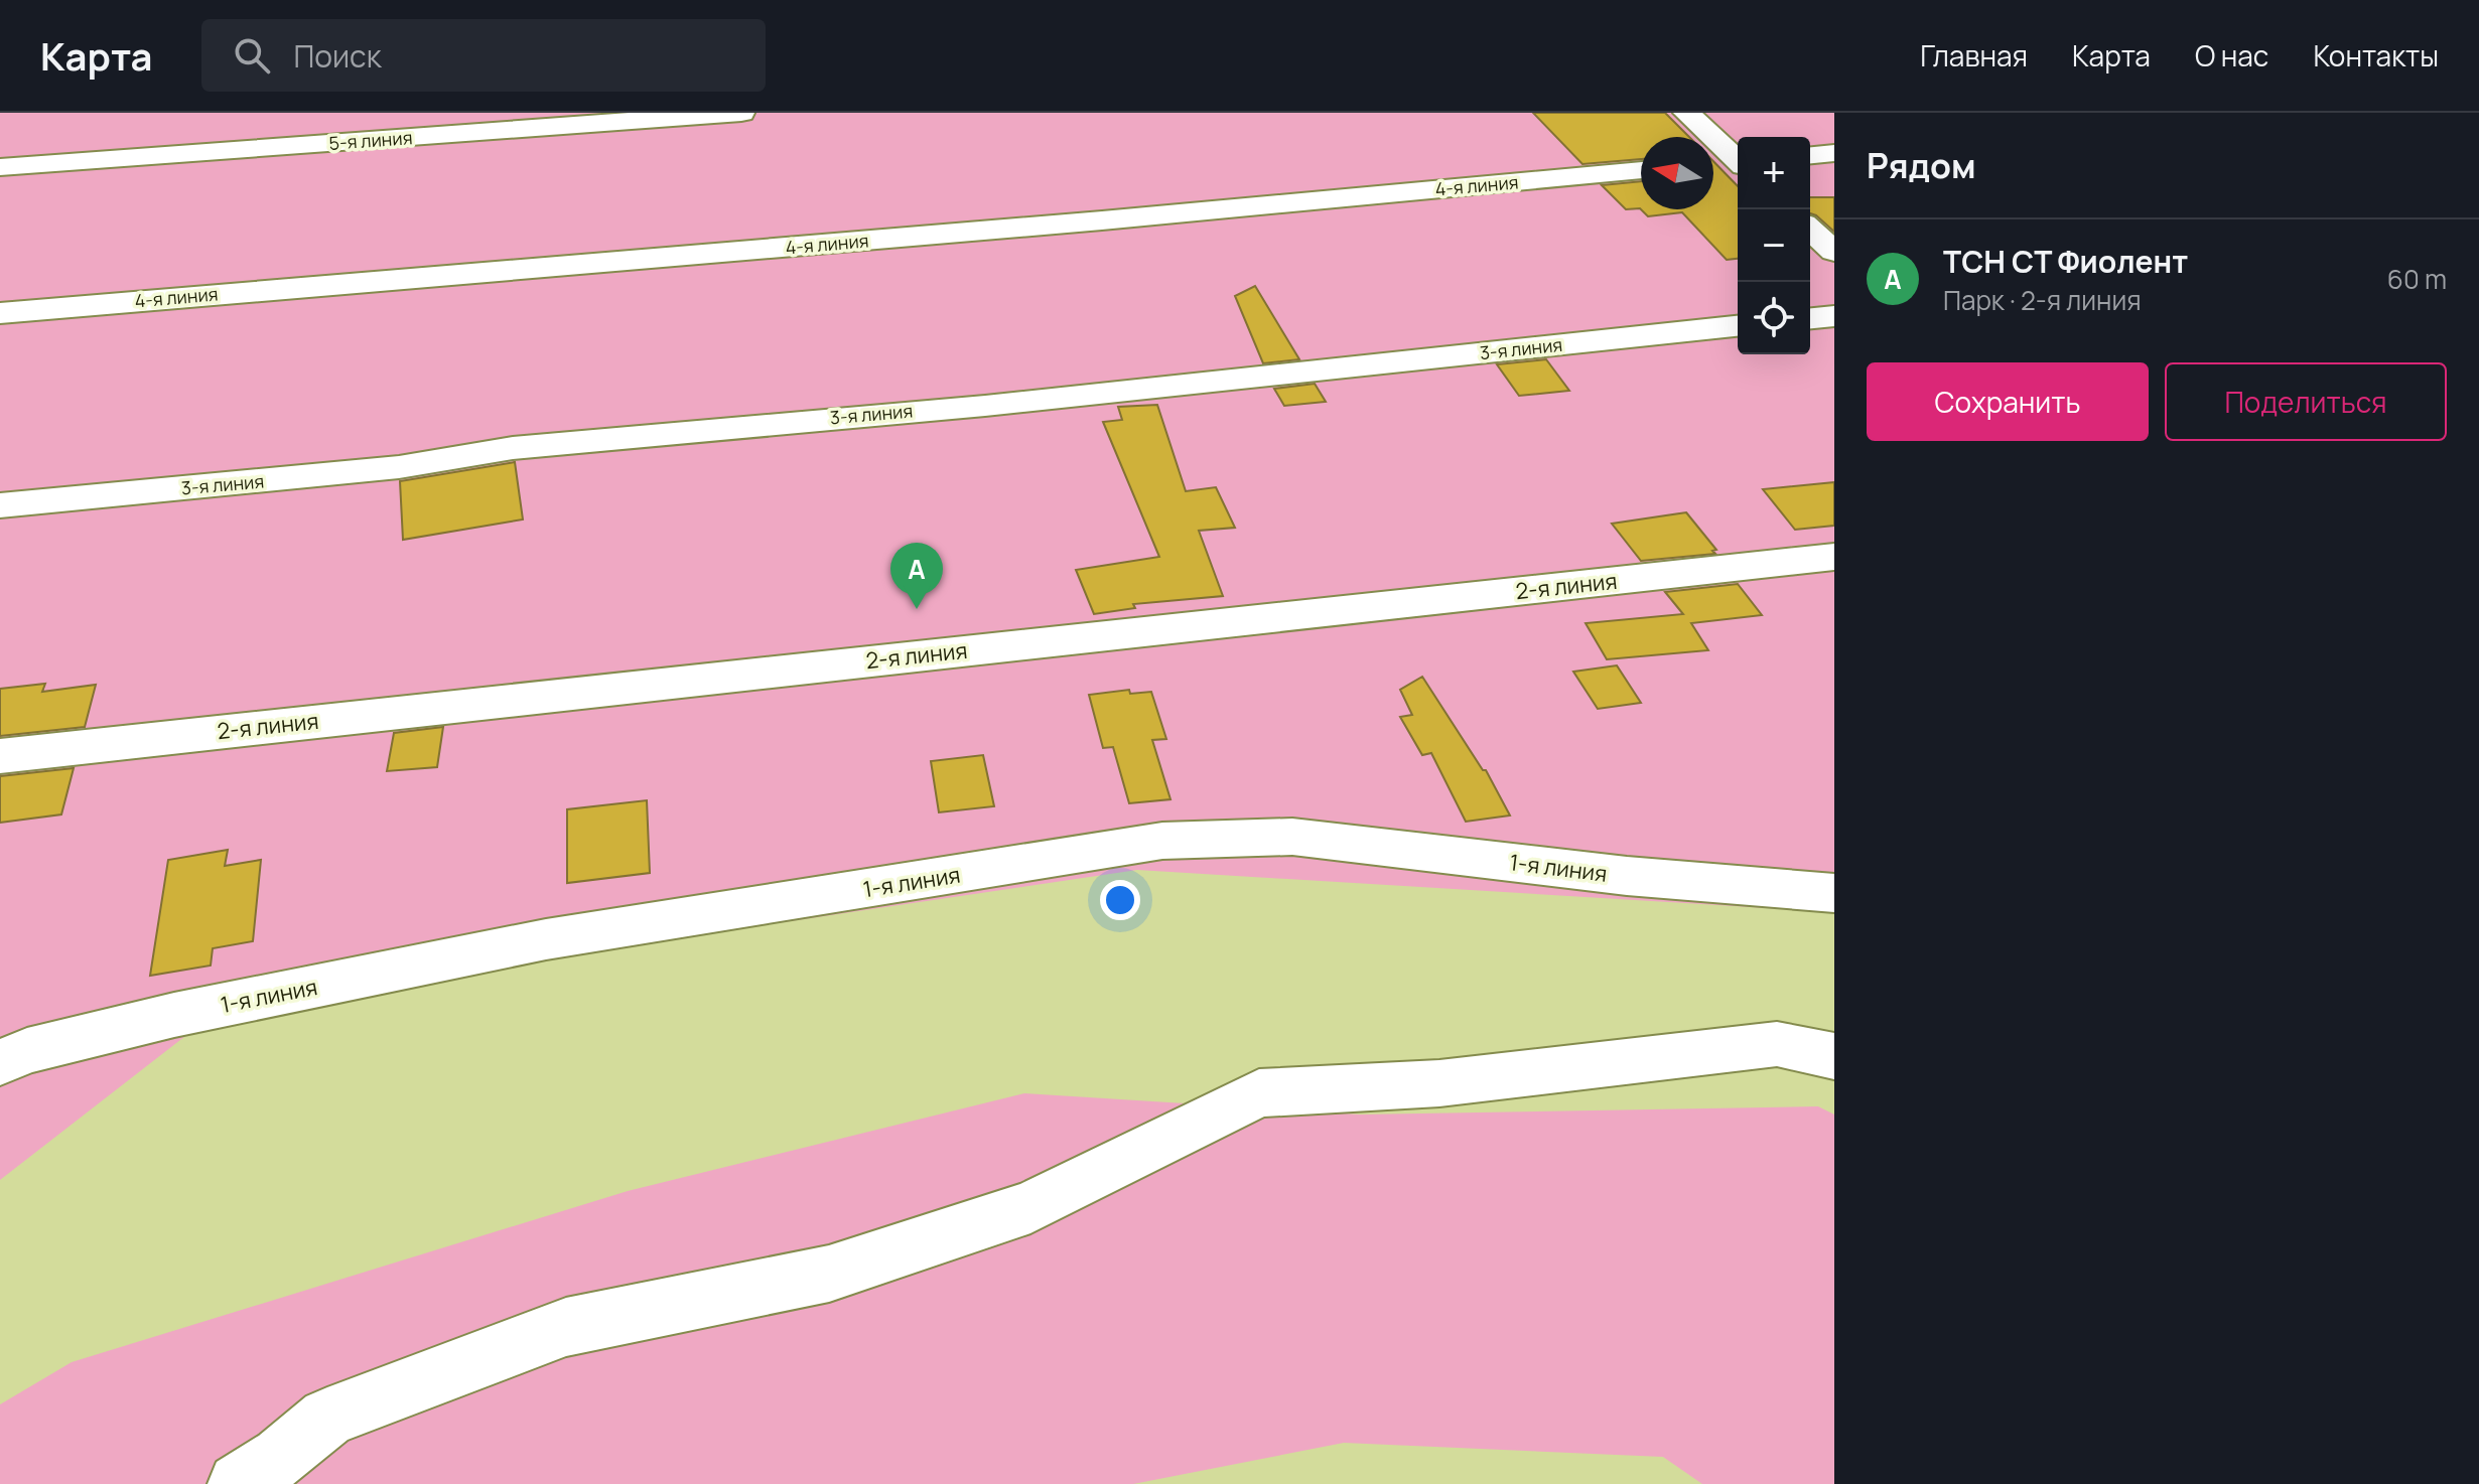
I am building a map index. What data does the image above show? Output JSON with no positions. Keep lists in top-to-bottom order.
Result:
{
  "streets": {
    "street": [
      "5-я линия",
      "4-я линия",
      "3-я линия",
      "2-я линия",
      "1-я линия"
    ]
  },
  "north": "left",
  "page": {
    "header": "Карта",
    "search": "Поиск",
    "nav": [
      "Главная",
      "Карта",
      "О нас",
      "Контакты"
    ],
    "heading": "Рядом",
    "map_buttons": ["+", "−"],
    "list": [
      {
        "mark": "A",
        "name": "ТСН СТ Фиолент",
        "note": "Парк · 2-я линия",
        "value": "60 m"
      }
    ],
    "buttons": ["Сохранить", "Поделиться"],
    "pins": "A"
  }
}
